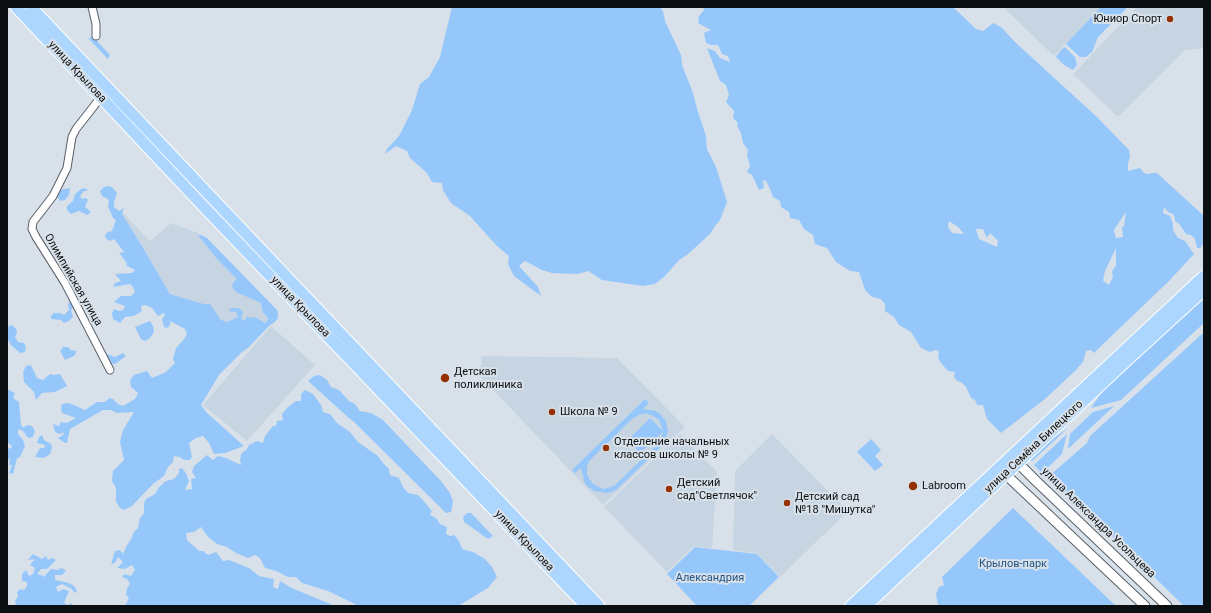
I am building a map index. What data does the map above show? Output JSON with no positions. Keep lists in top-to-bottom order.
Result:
{
  "streets": {
    "main road": ["улица Крылова", "улица Семёна Билецкого"],
    "street": ["Олимпийская улица", "улица Александра Усольцева"]
  },
  "crossings": [
    ["улица Крылова", "Олимпийская улица"],
    ["улица Семёна Билецкого", "улица Александра Усольцева"]
  ],
  "parks": ["Крылов-парк", "Александрия"],
  "places": [
    "Юниор Спорт",
    "Детская поликлиника",
    "Школа № 9",
    "Отделение начальных классов школы № 9",
    "Labroom",
    "Детский сад\"Светлячок\"",
    "Детский сад №18 \"Мишутка\""
  ]
}
